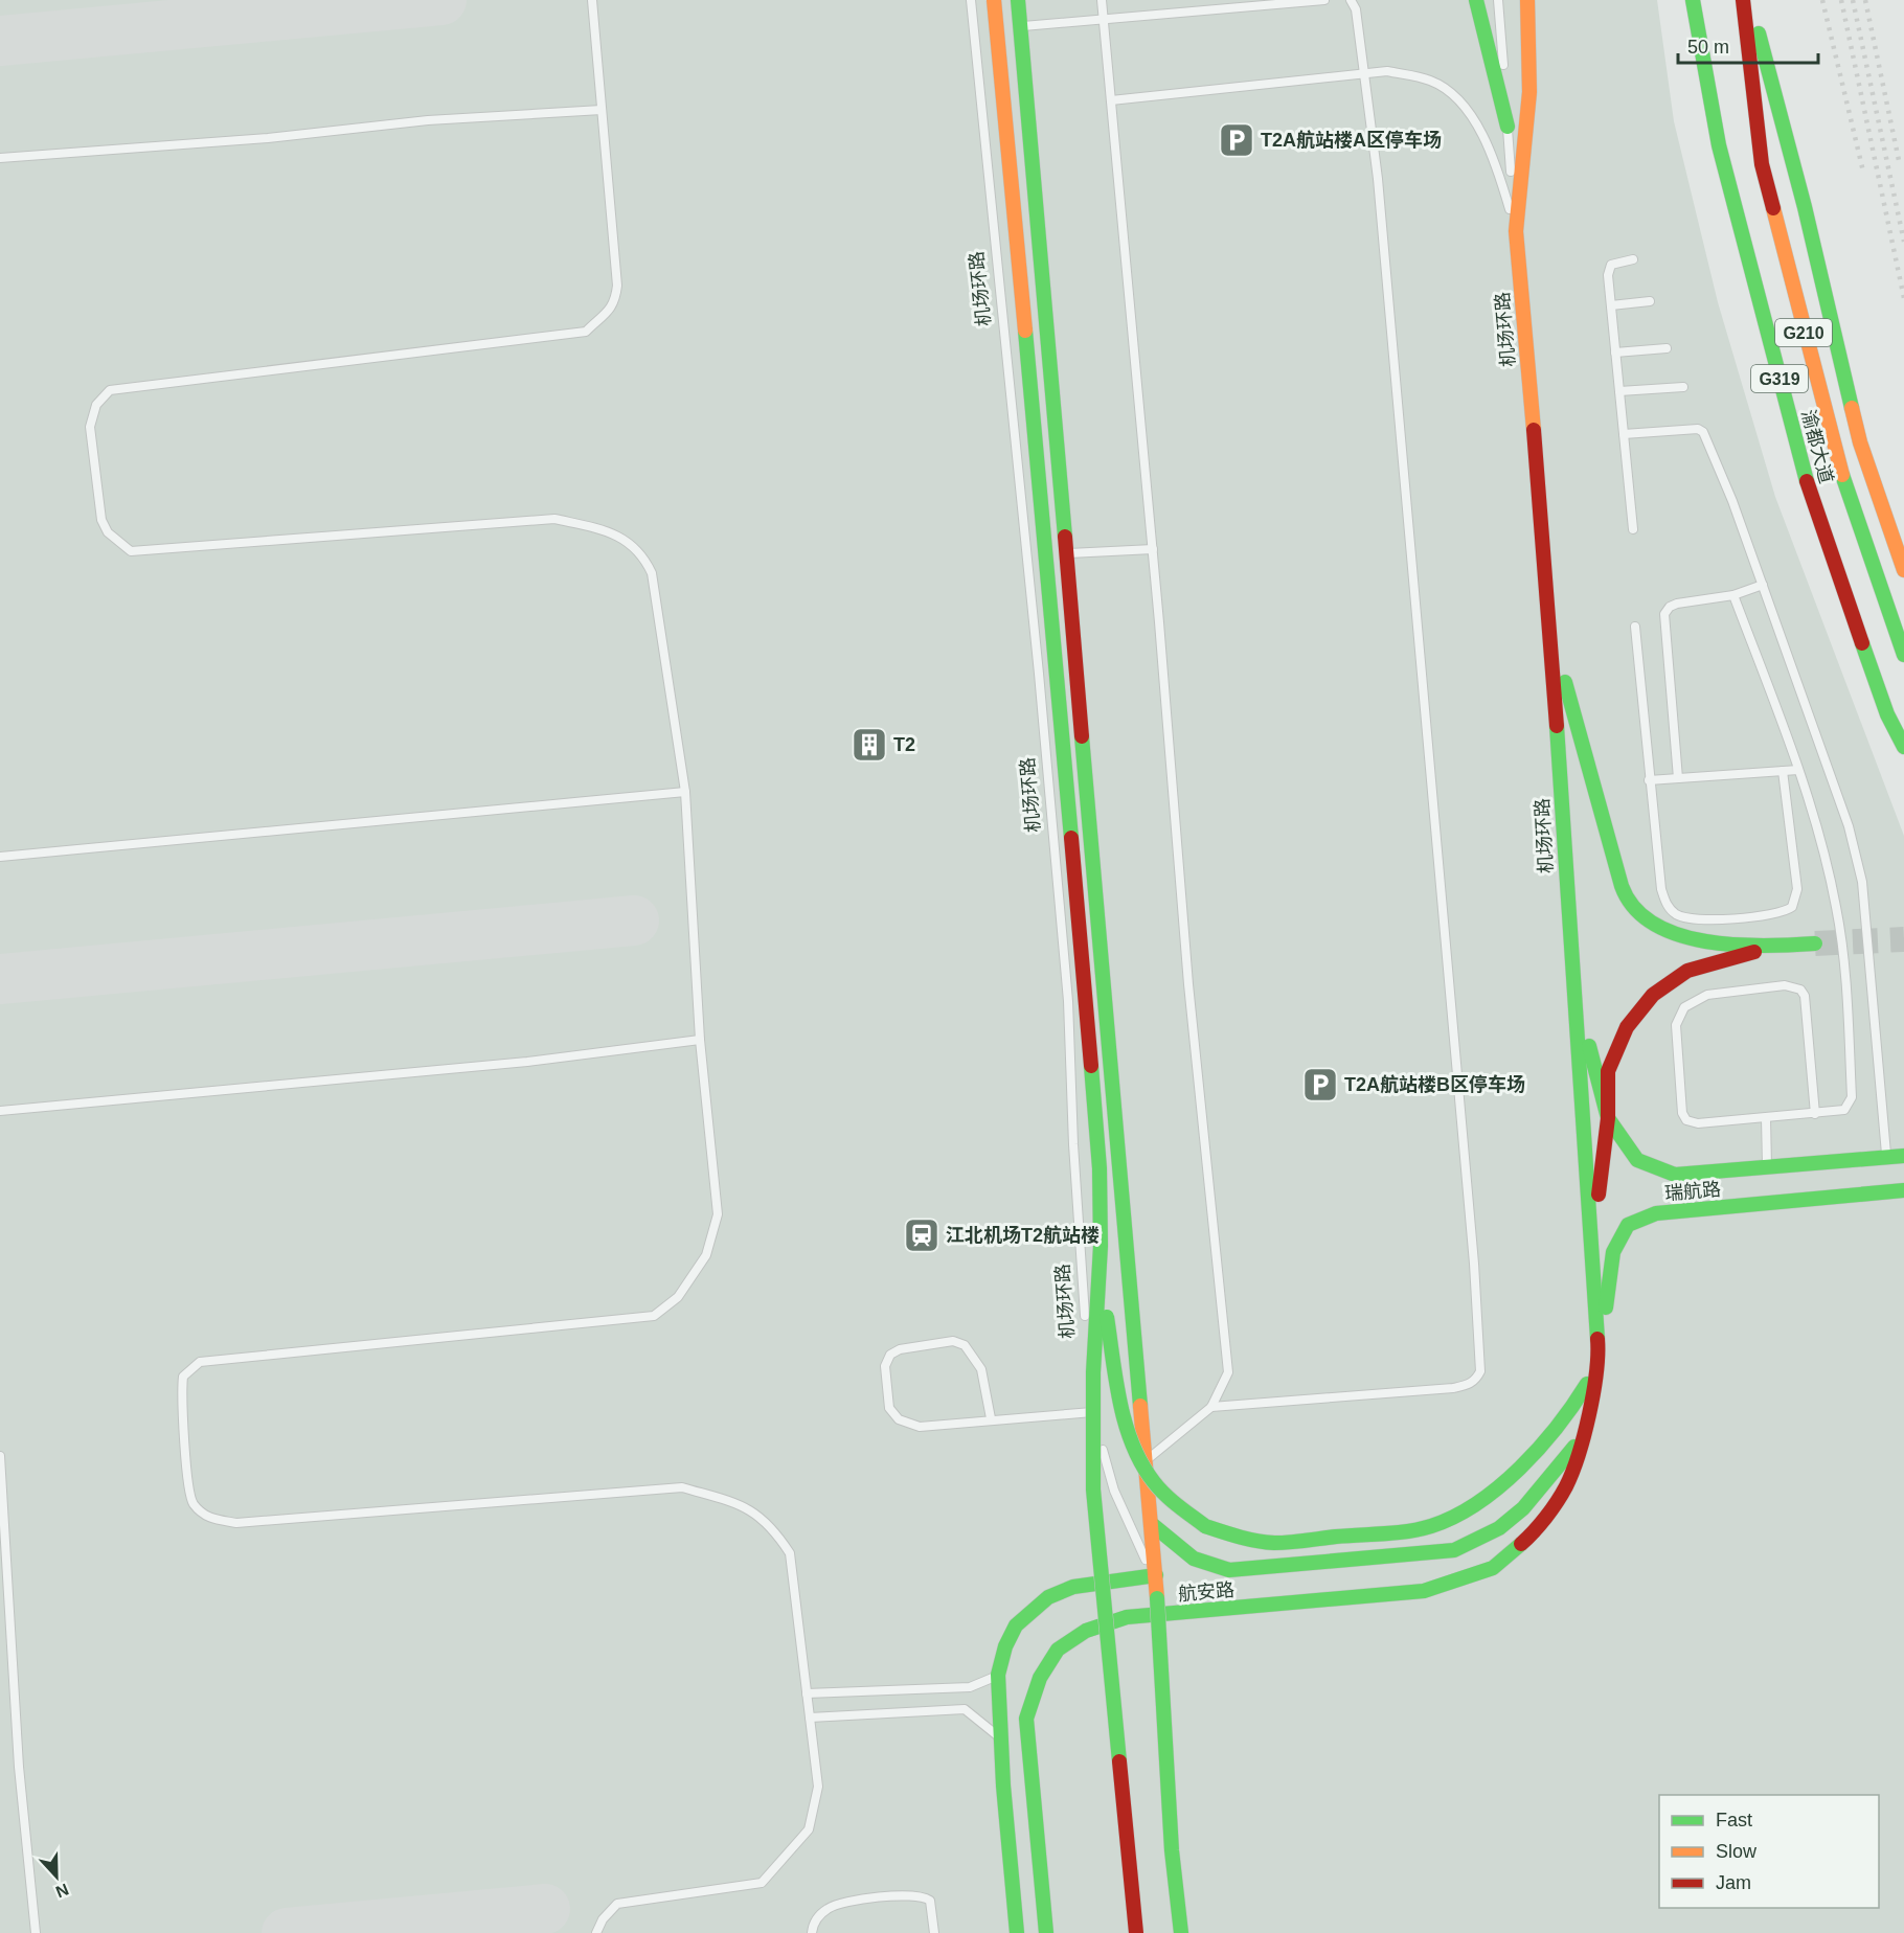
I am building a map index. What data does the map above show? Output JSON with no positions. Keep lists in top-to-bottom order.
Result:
{
  "streets": {
    "main road": [
      "机场环路",
      "G210",
      "G319",
      "渝都大道",
      "瑞航路",
      "航安路"
    ]
  },
  "crossings": [
    ["机场环路", "瑞航路"],
    ["机场环路", "航安路"]
  ],
  "places": {
    "parking": ["T2A航站楼A区停车场", "T2A航站楼B区停车场"],
    "building": ["T2"],
    "station": ["江北机场T2航站楼"]
  },
  "legend": ["Fast", "Slow", "Jam"],
  "scale_bar": "50 m",
  "north": "bottom"
}
